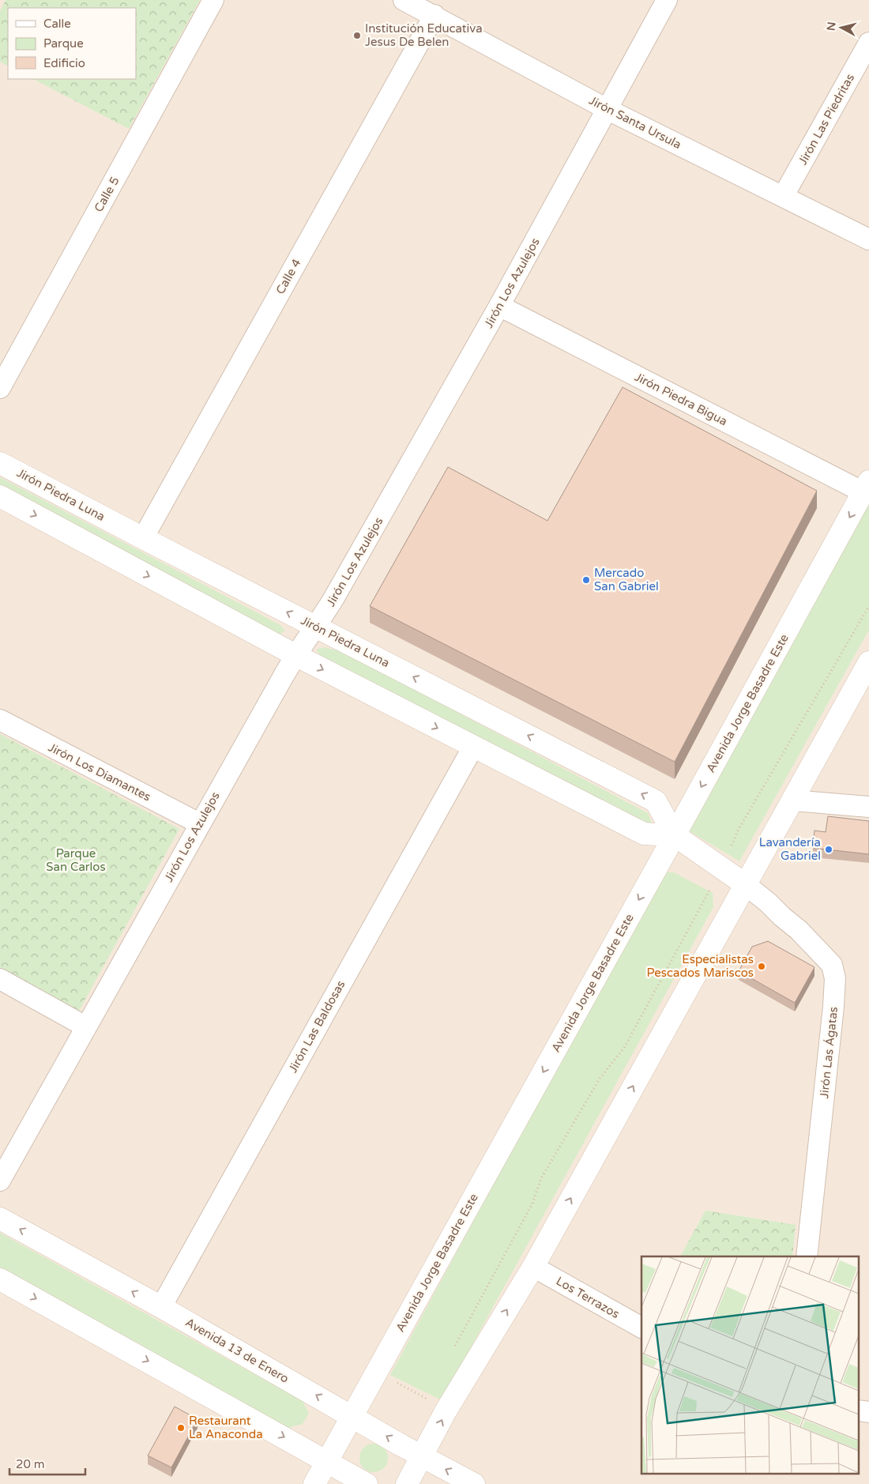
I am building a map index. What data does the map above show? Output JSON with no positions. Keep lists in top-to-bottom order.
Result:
{
  "streets": {
    "main road": ["Jirón Piedra Luna", "Avenida Jorge Basadre Este", "Avenida 13 de Enero"],
    "street": [
      "Jirón Las Piedritas",
      "Jirón Santa Ursula",
      "Calle 5",
      "Calle 4",
      "Jirón Los Azulejos",
      "Jirón Piedra Bigua",
      "Jirón Los Diamantes",
      "Jirón Las Baldosas",
      "Jirón Las Ágatas",
      "Los Terrazos"
    ]
  },
  "crossings": [
    ["Jirón Las Piedritas", "Jirón Santa Ursula"],
    ["Jirón Santa Ursula", "Calle 4"],
    ["Jirón Santa Ursula", "Jirón Los Azulejos"],
    ["Calle 4", "Jirón Piedra Luna"],
    ["Jirón Los Azulejos", "Jirón Piedra Bigua"],
    ["Jirón Los Azulejos", "Jirón Piedra Luna"],
    ["Jirón Los Azulejos", "Jirón Los Diamantes"],
    ["Jirón Piedra Bigua", "Avenida Jorge Basadre Este"],
    ["Jirón Piedra Luna", "Avenida Jorge Basadre Este"],
    ["Jirón Piedra Luna", "Jirón Las Ágatas"],
    ["Avenida Jorge Basadre Este", "Avenida 13 de Enero"],
    ["Jirón Las Baldosas", "Avenida 13 de Enero"]
  ],
  "parks": ["Parque San Carlos"],
  "places": [
    "Institución Educativa Jesus De Belen",
    "Mercado San Gabriel",
    "Lavandería Gabriel",
    "Especialistas Pescados Mariscos",
    "Restaurant La Anaconda"
  ],
  "legend": ["Calle", "Parque", "Edificio"],
  "scale_bar": "20 m",
  "north": "left"
}
